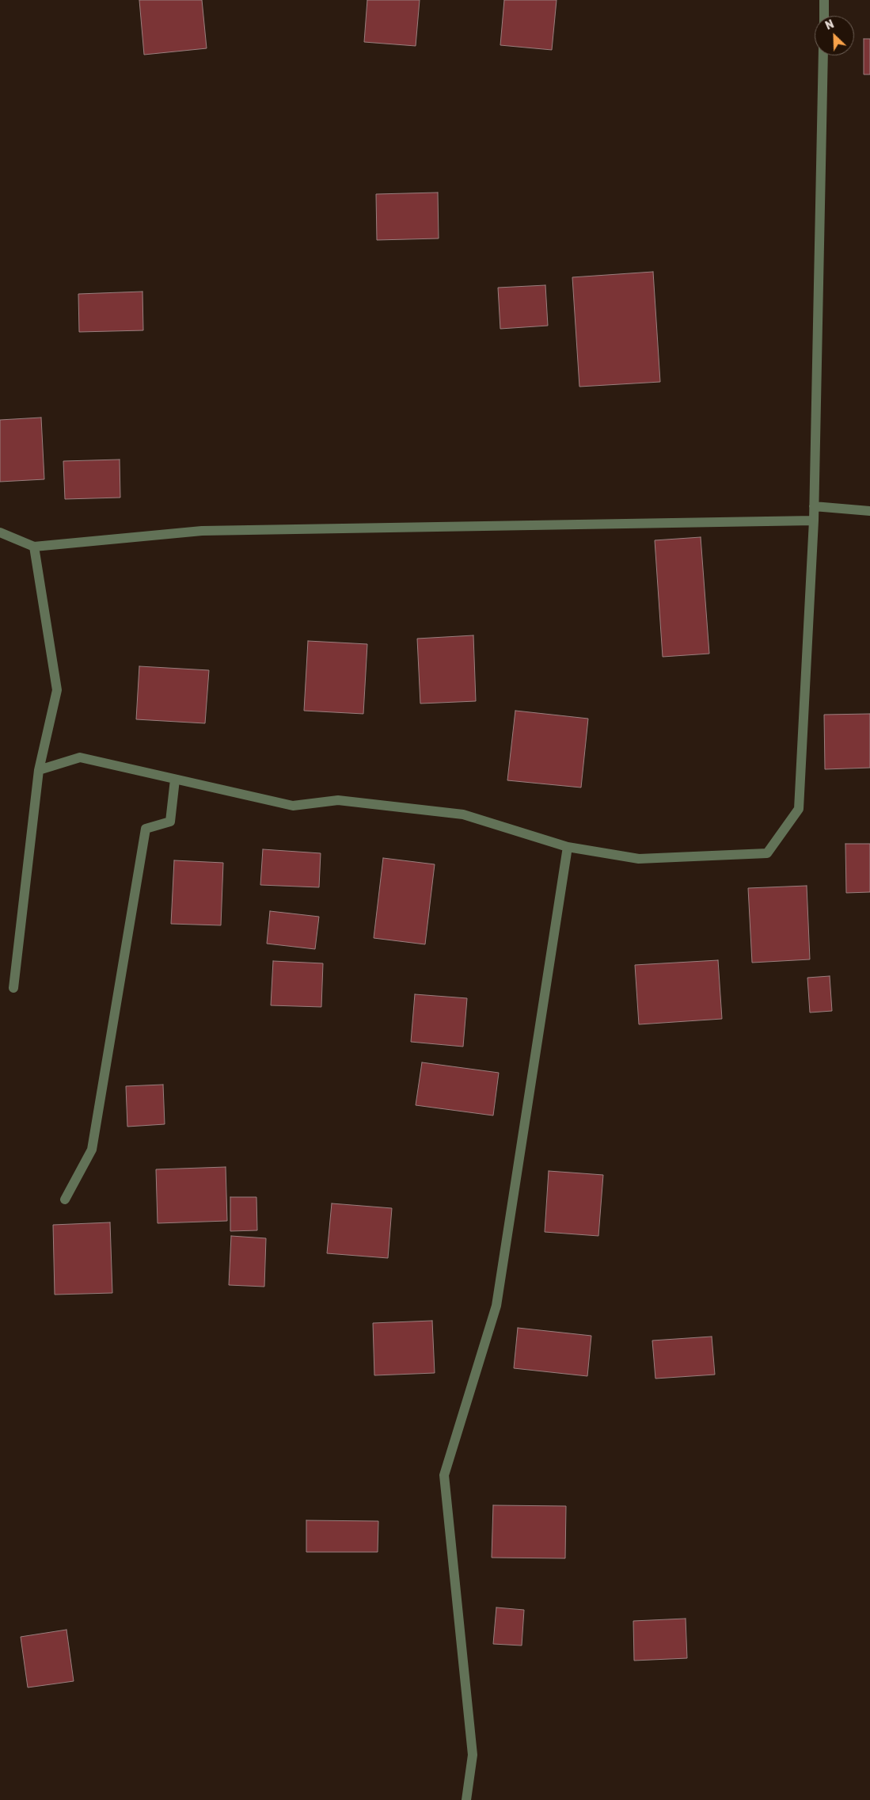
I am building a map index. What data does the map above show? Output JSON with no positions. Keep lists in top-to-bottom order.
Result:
{
  "north": "top left"
}
